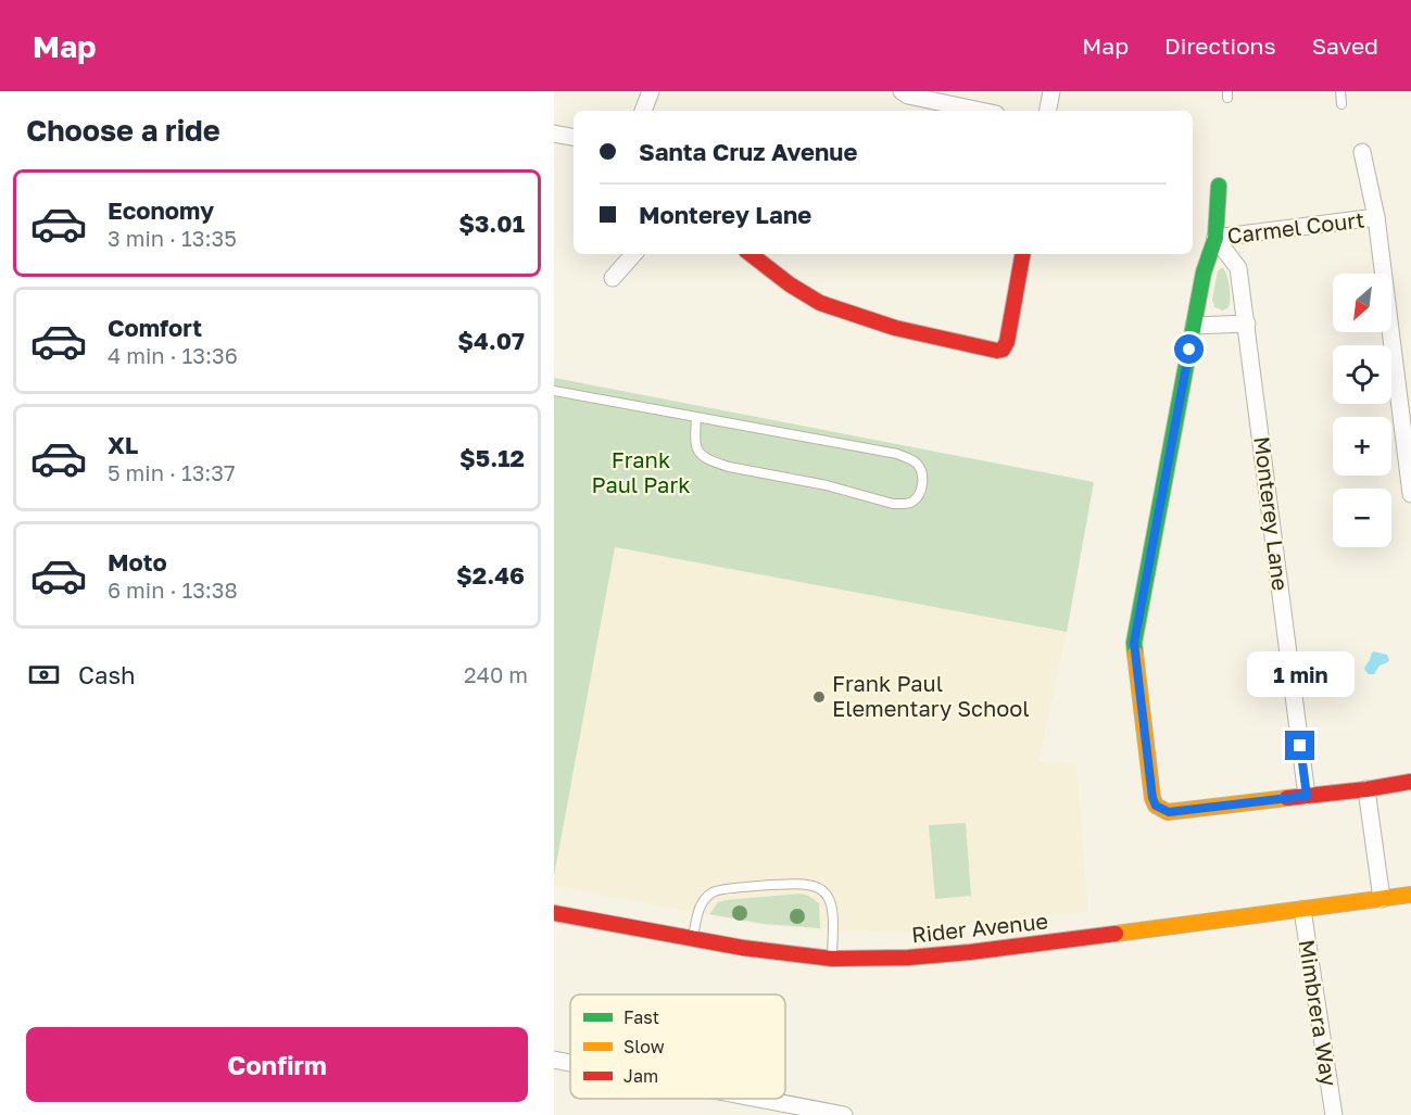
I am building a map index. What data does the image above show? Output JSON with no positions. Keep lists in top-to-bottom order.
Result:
{
  "streets": {
    "street": [
      "Carmel Court",
      "Monterey Lane",
      "Rider Avenue",
      "Mimbrera Way"
    ]
  },
  "crossings": [
    ["Carmel Court", "Monterey Lane"],
    ["Rider Avenue", "Mimbrera Way"]
  ],
  "parks": ["Frank Paul Park"],
  "places": ["Frank Paul Elementary School"],
  "legend": ["Fast", "Slow", "Jam"],
  "north": "bottom left",
  "page": {
    "header": "Map",
    "nav": ["Map", "Directions", "Saved"],
    "heading": "Choose a ride",
    "banner": ["Santa Cruz Avenue", "Monterey Lane"],
    "list": [
      {
        "name": "Economy",
        "note": "3 min · 13:35",
        "value": "$3.01"
      },
      {
        "name": "Comfort",
        "note": "4 min · 13:36",
        "value": "$4.07"
      },
      {
        "name": "XL",
        "note": "5 min · 13:37",
        "value": "$5.12"
      },
      {
        "name": "Moto",
        "note": "6 min · 13:38",
        "value": "$2.46"
      }
    ],
    "map_buttons": ["+", "−"],
    "pay": ["Cash", "240 m"],
    "bubble": "1 min",
    "buttons": "Confirm"
  }
}
